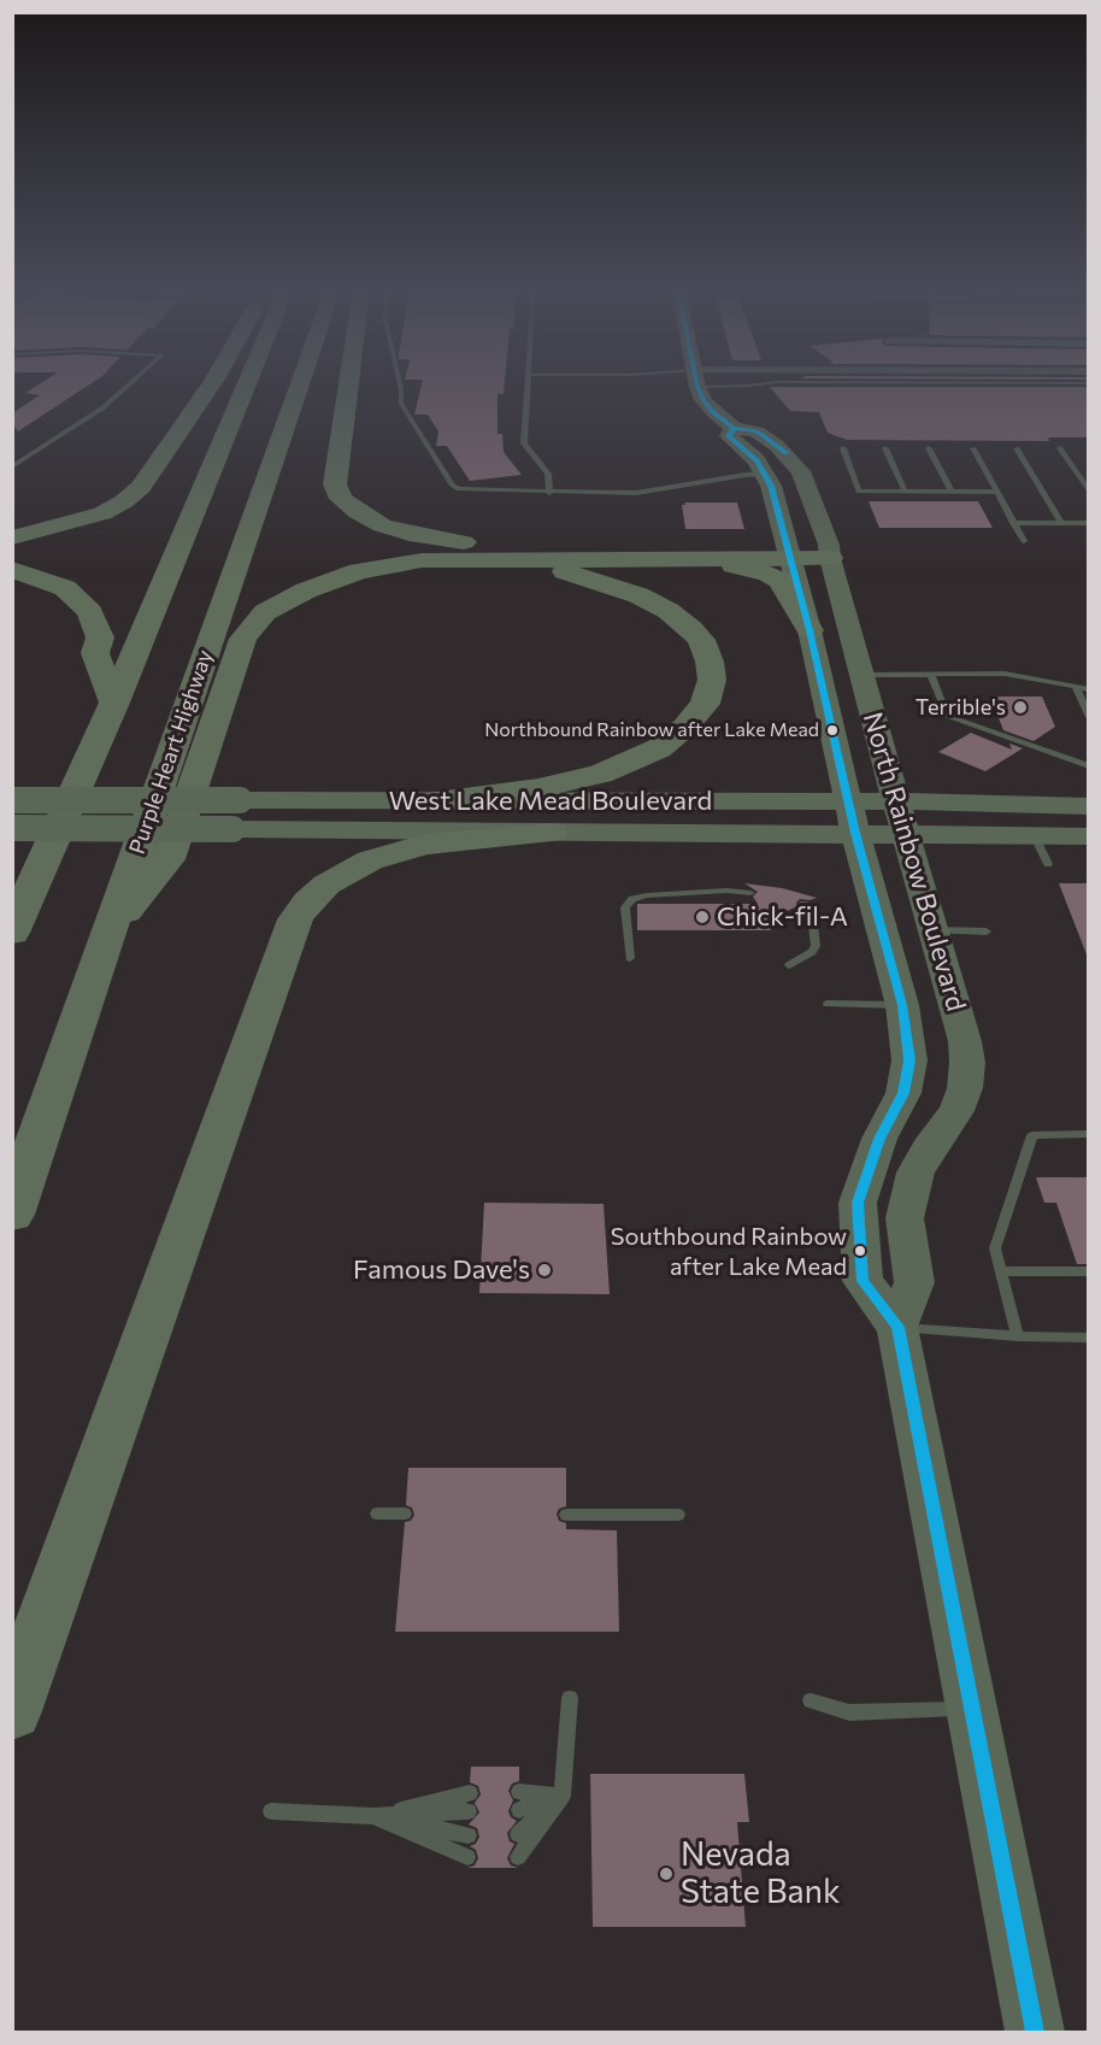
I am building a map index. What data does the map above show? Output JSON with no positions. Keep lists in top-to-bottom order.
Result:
{
  "streets": {
    "highway": ["Purple Heart Highway"],
    "main road": ["West Lake Mead Boulevard", "North Rainbow Boulevard"]
  },
  "crossings": [
    ["West Lake Mead Boulevard", "North Rainbow Boulevard"]
  ],
  "places": [
    "Terrible's",
    "Northbound Rainbow after Lake Mead",
    "Chick-fil-A",
    "Southbound Rainbow after Lake Mead",
    "Famous Dave's",
    "Nevada State Bank"
  ]
}
